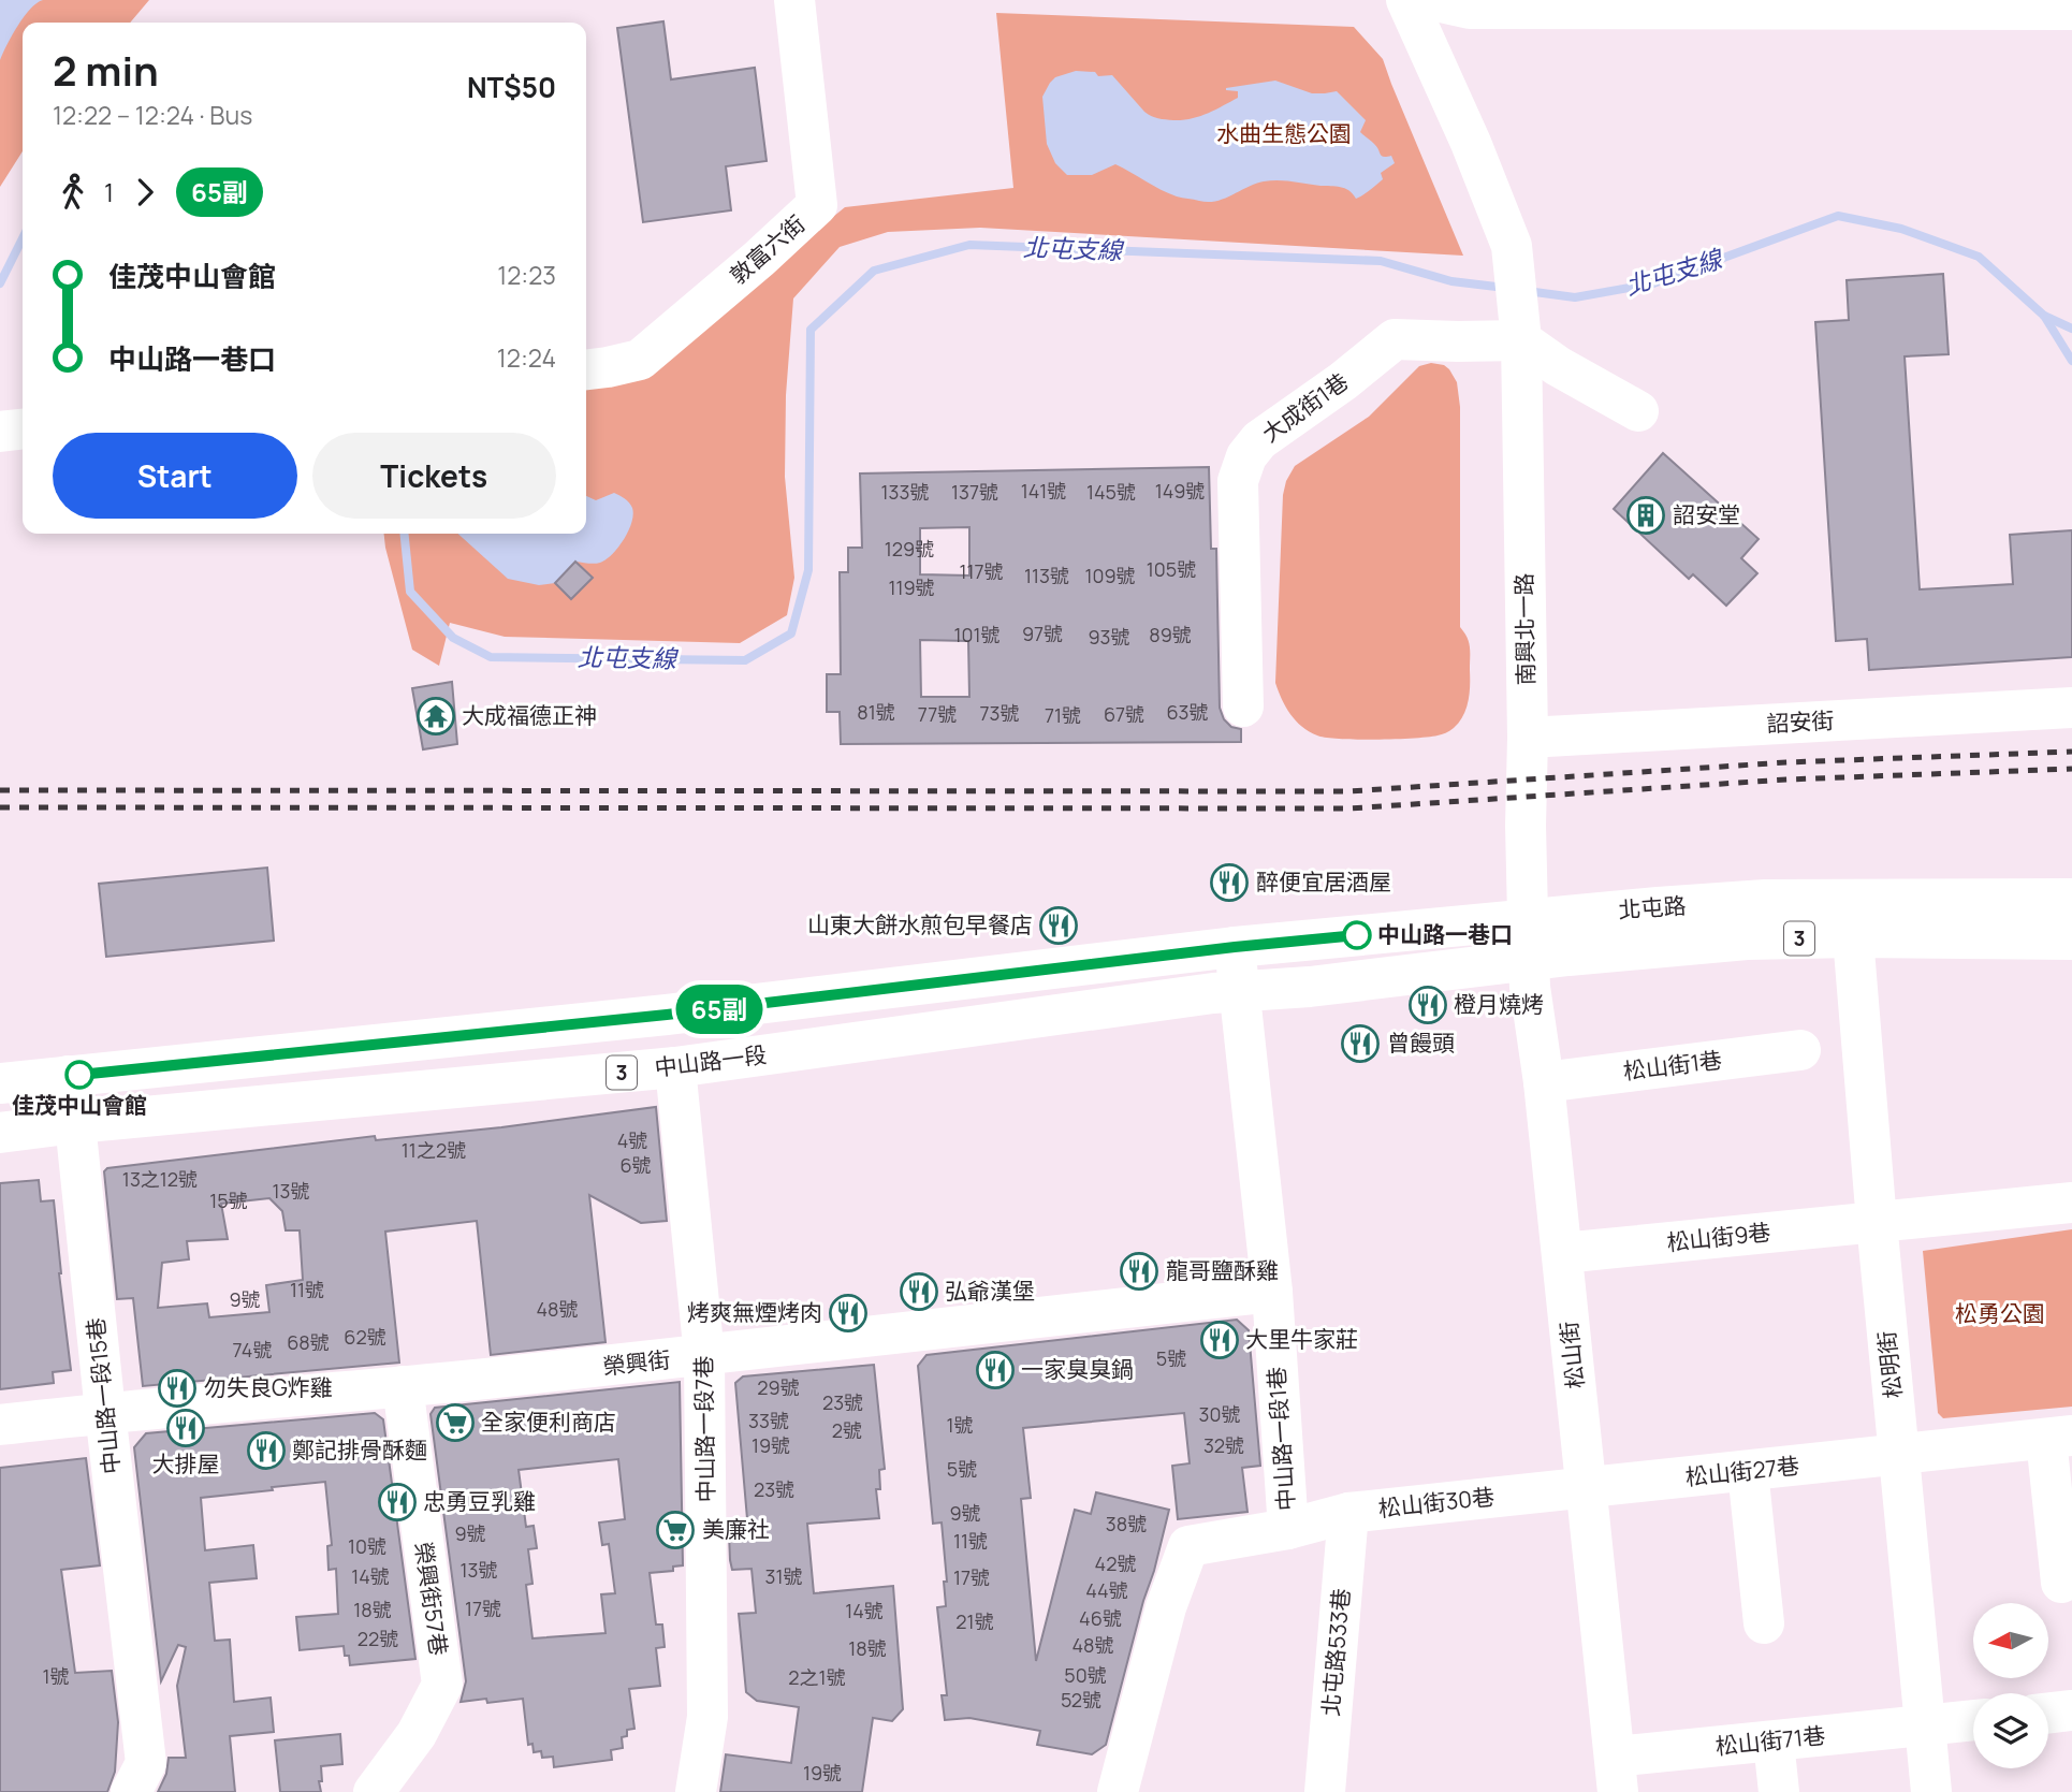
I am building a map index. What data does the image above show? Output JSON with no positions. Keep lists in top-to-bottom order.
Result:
{
  "streets": {
    "street": [
      "敦富六街",
      "大成街1巷",
      "南興北一路",
      "詔安街",
      "北屯路",
      "3",
      "中山路一段",
      "松山街1巷",
      "松山街9巷",
      "松山街",
      "榮興街",
      "松明街",
      "中山路一段15巷",
      "中山路一段7巷",
      "中山路一段1巷",
      "松山街27巷",
      "松山街30巷",
      "榮興街57巷",
      "北屯路533巷",
      "松山街71巷"
    ]
  },
  "crossings": [
    ["大成街1巷", "南興北一路"],
    ["南興北一路", "詔安街"],
    ["南興北一路", "北屯路"],
    ["南興北一路", "松山街"],
    ["北屯路", "3"],
    ["北屯路", "中山路一段"],
    ["北屯路", "松山街"],
    ["北屯路", "松明街"],
    ["北屯路", "中山路一段1巷"],
    ["3", "中山路一段15巷"],
    ["3", "中山路一段1巷"],
    ["中山路一段", "中山路一段15巷"],
    ["中山路一段", "中山路一段7巷"],
    ["中山路一段", "中山路一段1巷"],
    ["松山街1巷", "松山街"],
    ["松山街9巷", "松山街"],
    ["松山街9巷", "松明街"],
    ["松山街", "松山街27巷"],
    ["松山街", "松山街30巷"],
    ["松山街", "松山街71巷"],
    ["榮興街", "中山路一段15巷"],
    ["榮興街", "中山路一段7巷"],
    ["榮興街", "中山路一段1巷"],
    ["榮興街", "榮興街57巷"],
    ["松明街", "松山街27巷"],
    ["松明街", "松山街71巷"],
    ["中山路一段1巷", "松山街30巷"],
    ["松山街27巷", "松山街30巷"],
    ["松山街30巷", "北屯路533巷"]
  ],
  "water": ["北屯支線"],
  "parks": ["水曲生態公園", "松勇公園"],
  "places": {
    "building": ["詔安堂"],
    "temple": ["大成福德正神"],
    "restaurant": [
      "醉便宜居酒屋",
      "山東大餅水煎包早餐店",
      "橙月燒烤",
      "曾饅頭",
      "龍哥鹽酥雞",
      "弘爺漢堡",
      "烤爽無煙烤肉",
      "大里牛家莊",
      "一家臭臭鍋",
      "勿失良G炸雞",
      "大排屋",
      "鄭記排骨酥麵",
      "忠勇豆乳雞"
    ],
    "other": ["中山路一巷口", "佳茂中山會館"],
    "supermarket": ["全家便利商店", "美廉社"]
  },
  "lines": ["bus line 65副"],
  "house_numbers": [
    "141號",
    "149號",
    "133號",
    "137號",
    "145號",
    "129號",
    "105號",
    "117號",
    "113號",
    "109號",
    "119號",
    "97號",
    "101號",
    "89號",
    "93號",
    "81號",
    "63號",
    "73號",
    "77號",
    "67號",
    "71號",
    "4號",
    "11之2號",
    "6號",
    "13之12號",
    "13號",
    "15號",
    "11號",
    "9號",
    "48號",
    "62號",
    "68號",
    "74號",
    "5號",
    "29號",
    "23號",
    "30號",
    "33號",
    "1號",
    "2號",
    "19號",
    "32號",
    "5號",
    "23號",
    "9號",
    "38號",
    "9號",
    "11號",
    "10號",
    "42號",
    "13號",
    "14號",
    "31號",
    "17號",
    "44號",
    "17號",
    "18號",
    "14號",
    "46號",
    "21號",
    "22號",
    "48號",
    "18號",
    "50號",
    "1號",
    "2之1號",
    "52號",
    "19號"
  ],
  "north": "left",
  "page": {
    "on_map": "65副",
    "heading": ["2 min", "12:22 – 12:24 · Bus", "NT$50"],
    "legs": ["1", "65副"],
    "list": [
      {
        "name": "佳茂中山會館",
        "value": "12:23"
      },
      {
        "name": "中山路一巷口",
        "value": "12:24"
      }
    ],
    "buttons": ["Start", "Tickets"]
  }
}
